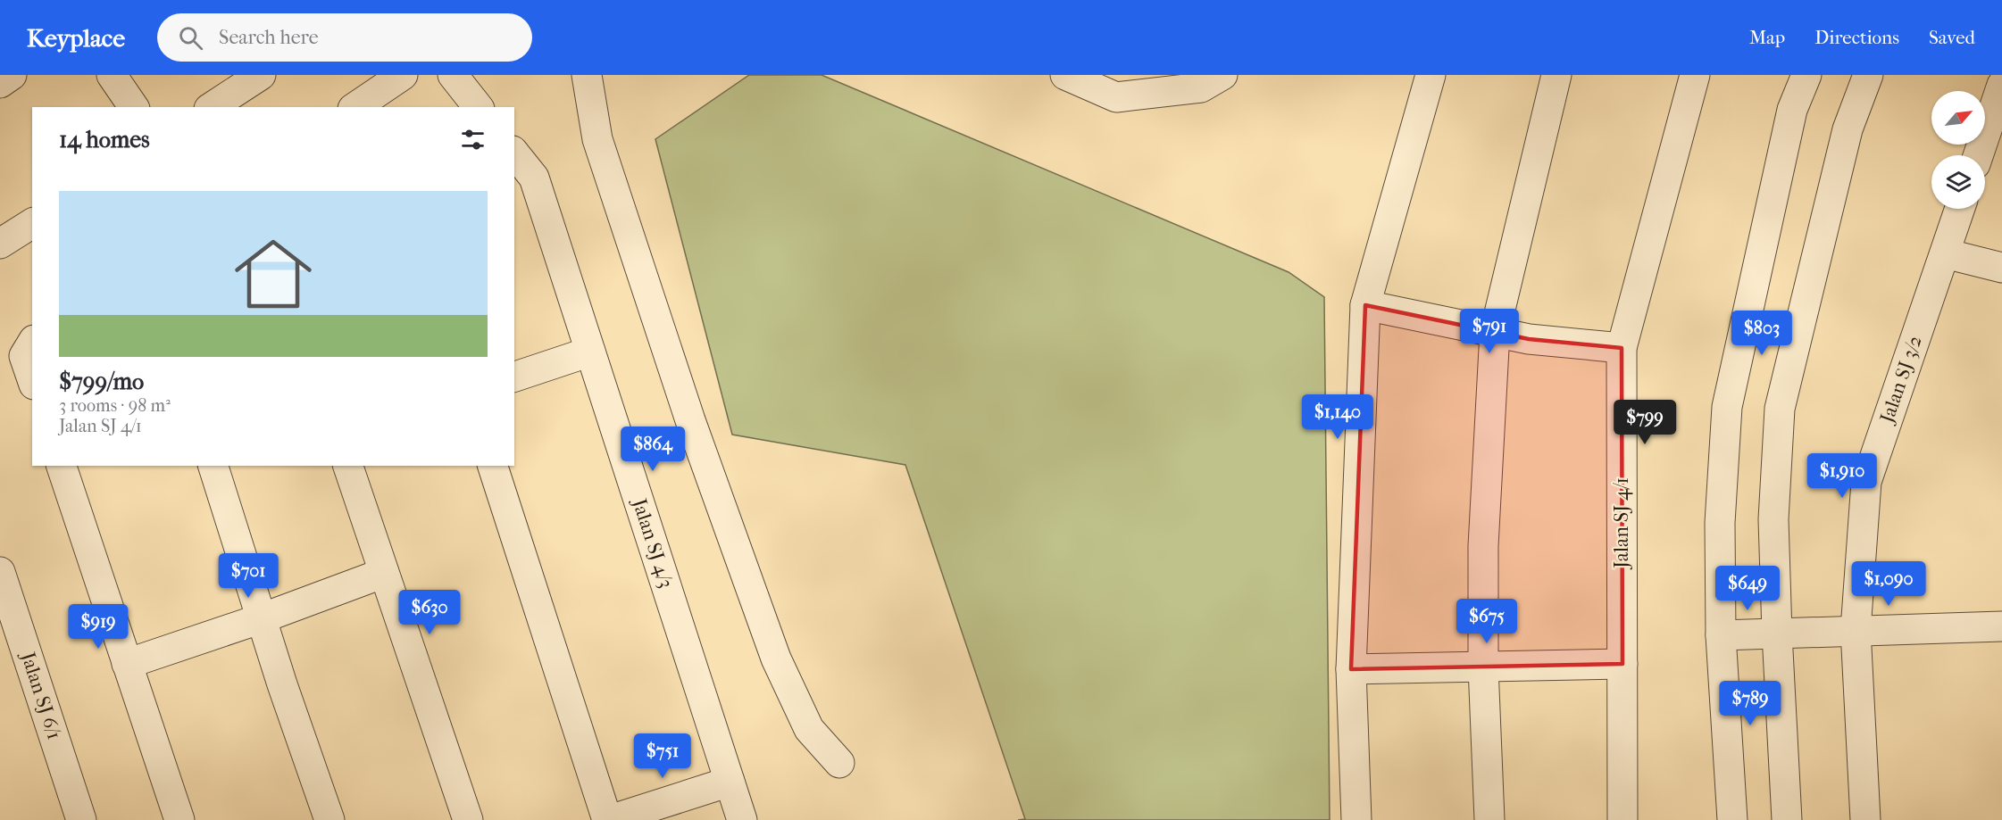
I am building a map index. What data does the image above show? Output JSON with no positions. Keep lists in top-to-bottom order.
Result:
{
  "streets": {
    "street": [
      "Jalan SJ 3/2",
      "Jalan SJ 4/1",
      "Jalan SJ 4/3",
      "Jalan SJ 6/1"
    ]
  },
  "north": "top right",
  "page": {
    "header": "Keyplace",
    "search": "Search here",
    "nav": ["Map", "Directions", "Saved"],
    "heading": "14 homes",
    "list": [
      {
        "name": "$799/mo",
        "note": "3 rooms · 98 m² · Jalan SJ 4/1"
      }
    ],
    "price": [
      "$791",
      "$803",
      "$1,140",
      "$799",
      "$864",
      "$1,910",
      "$701",
      "$1,090",
      "$649",
      "$630",
      "$675",
      "$919",
      "$789",
      "$751"
    ]
  }
}
